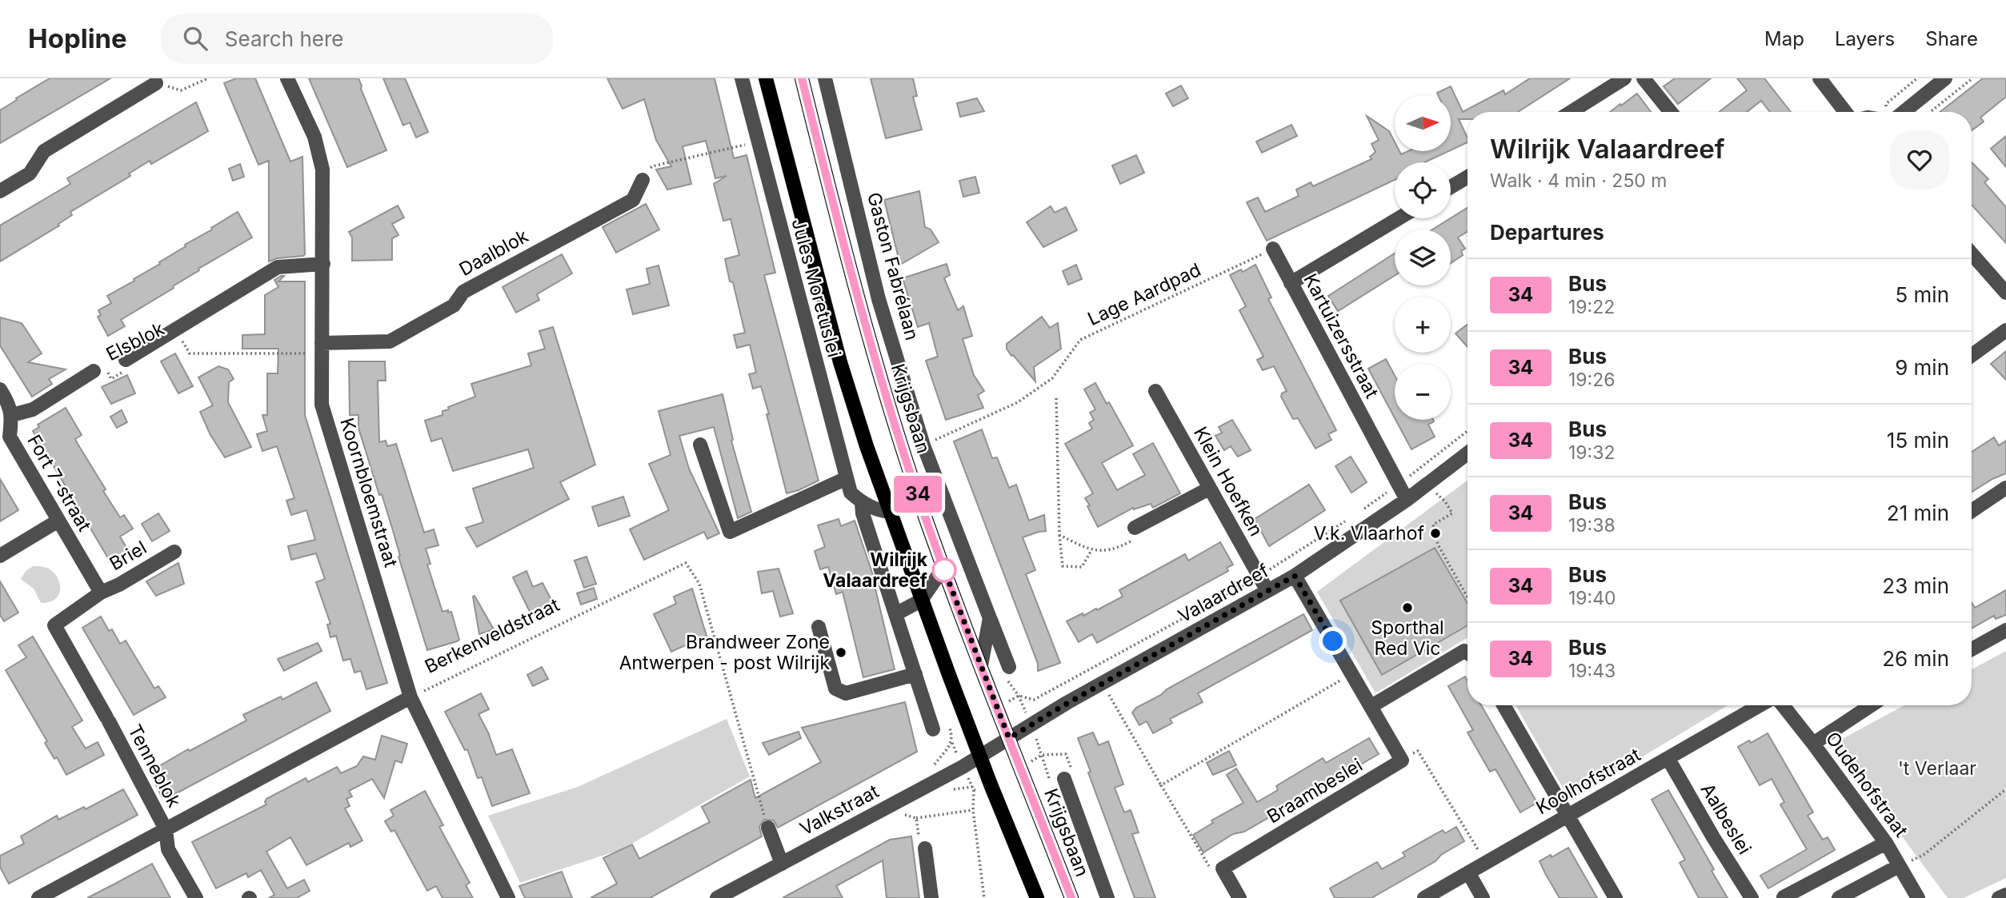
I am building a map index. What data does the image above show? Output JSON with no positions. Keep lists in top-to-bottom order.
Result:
{
  "streets": {
    "main road": ["Krijgsbaan"],
    "street": [
      "Daalblok",
      "Gaston Fabrélaan",
      "Jules Moretuslei",
      "Kartuizersstraat",
      "Elsblok",
      "Klein Hoefken",
      "Fort 7-straat",
      "Koornbloemstraat",
      "Briel",
      "Valaardreef",
      "Tenneblok",
      "Koolhofstraat",
      "Oudehofstraat",
      "Braambeslei",
      "Valkstraat",
      "Aalbeslei"
    ],
    "path": ["Lage Aardpad", "Berkenveldstraat"]
  },
  "crossings": [
    ["Daalblok", "Elsblok"],
    ["Daalblok", "Koornbloemstraat"],
    ["Gaston Fabrélaan", "Lage Aardpad"],
    ["Lage Aardpad", "Kartuizersstraat"],
    ["Kartuizersstraat", "Valaardreef"],
    ["Elsblok", "Fort 7-straat"],
    ["Elsblok", "Koornbloemstraat"],
    ["Krijgsbaan", "Valaardreef"],
    ["Klein Hoefken", "Valaardreef"],
    ["Fort 7-straat", "Briel"],
    ["Koornbloemstraat", "Berkenveldstraat"],
    ["Briel", "Tenneblok"],
    ["Valaardreef", "Valkstraat"],
    ["Koolhofstraat", "Aalbeslei"]
  ],
  "parks": ["'t Verlaar"],
  "places": [
    "V.k. Vlaarhof",
    "Wilrijk Valaardreef",
    "Sporthal Red Vic",
    "Brandweer Zone Antwerpen - post Wilrijk"
  ],
  "lines": ["bus line 34"],
  "north": "right",
  "page": {
    "header": "Hopline",
    "search": "Search here",
    "nav": ["Map", "Layers", "Share"],
    "on_map": "34",
    "map_buttons": ["+", "−"],
    "heading": [
      ["Wilrijk Valaardreef", "Walk · 4 min · 250 m"],
      "Departures"
    ],
    "list": [
      {
        "mark": "34",
        "name": "Bus",
        "note": "19:22",
        "value": "5 min"
      },
      {
        "mark": "34",
        "name": "Bus",
        "note": "19:26",
        "value": "9 min"
      },
      {
        "mark": "34",
        "name": "Bus",
        "note": "19:32",
        "value": "15 min"
      },
      {
        "mark": "34",
        "name": "Bus",
        "note": "19:38",
        "value": "21 min"
      },
      {
        "mark": "34",
        "name": "Bus",
        "note": "19:40",
        "value": "23 min"
      },
      {
        "mark": "34",
        "name": "Bus",
        "note": "19:43",
        "value": "26 min"
      }
    ]
  }
}
